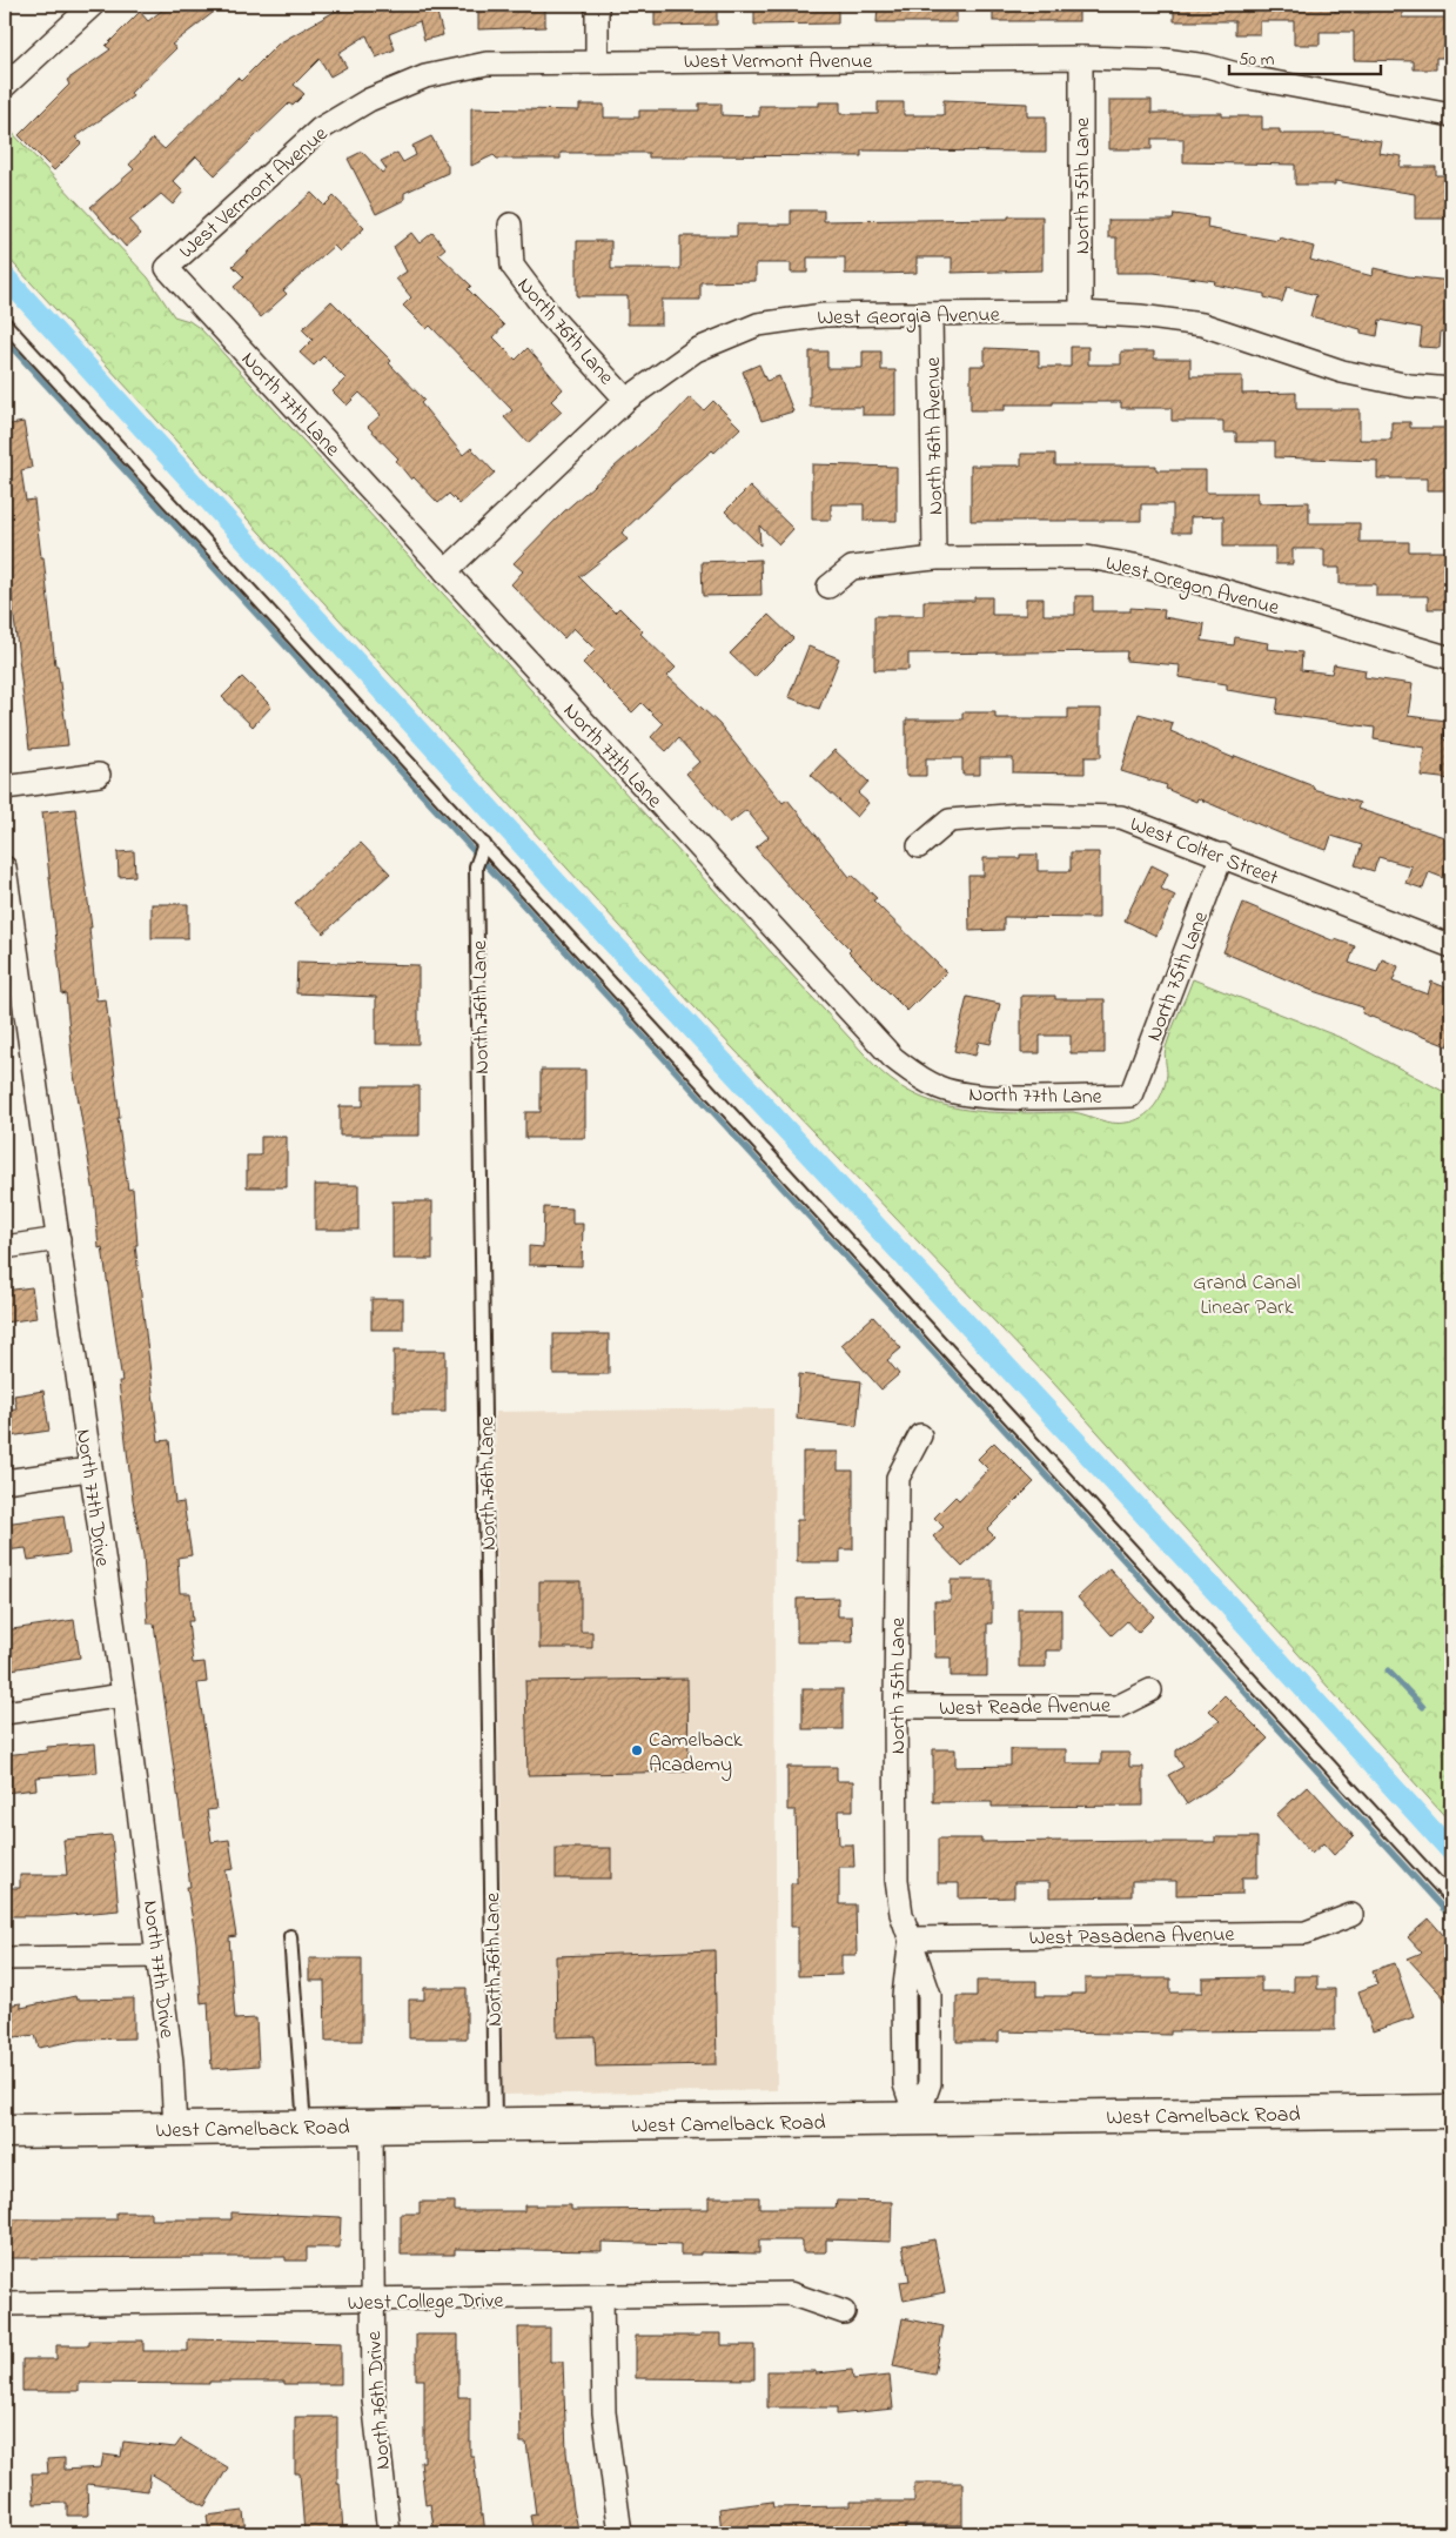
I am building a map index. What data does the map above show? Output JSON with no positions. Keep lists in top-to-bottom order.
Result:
{
  "streets": {
    "main road": ["West Camelback Road"],
    "street": [
      "West Vermont Avenue",
      "North 75th Lane",
      "West Georgia Avenue",
      "North 76th Lane",
      "North 77th Lane",
      "North 76th Avenue",
      "West Oregon Avenue",
      "West Colter Street",
      "North 77th Drive",
      "West Reade Avenue",
      "West Pasadena Avenue",
      "West College Drive",
      "North 76th Drive"
    ]
  },
  "crossings": [
    ["West Vermont Avenue", "North 75th Lane"],
    ["West Vermont Avenue", "North 77th Lane"],
    ["North 75th Lane", "West Georgia Avenue"],
    ["North 75th Lane", "North 77th Lane"],
    ["North 75th Lane", "West Colter Street"],
    ["North 75th Lane", "West Reade Avenue"],
    ["North 75th Lane", "West Pasadena Avenue"],
    ["North 75th Lane", "West Camelback Road"],
    ["West Georgia Avenue", "North 76th Lane"],
    ["West Georgia Avenue", "North 77th Lane"],
    ["West Georgia Avenue", "North 76th Avenue"],
    ["North 76th Lane", "West Camelback Road"],
    ["North 76th Avenue", "West Oregon Avenue"],
    ["North 77th Drive", "West Camelback Road"],
    ["West Camelback Road", "North 76th Drive"],
    ["West College Drive", "North 76th Drive"]
  ],
  "parks": ["Grand Canal Linear Park"],
  "places": ["Camelback Academy"],
  "scale_bar": "50 m"
}
